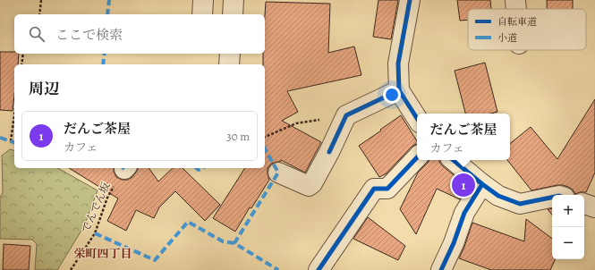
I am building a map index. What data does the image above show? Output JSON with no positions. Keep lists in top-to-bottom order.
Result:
{
  "streets": {
    "path": ["でんでん坂"]
  },
  "districts": ["栄町四丁目"],
  "legend": ["自転車道", "小道"],
  "page": {
    "search": "ここで検索",
    "heading": "周辺",
    "list": [
      {
        "mark": "1",
        "name": "だんご茶屋",
        "note": "カフェ",
        "value": "30 m"
      }
    ],
    "popup": ["だんご茶屋", "カフェ"],
    "pins": "1",
    "map_buttons": ["+", "−"]
  }
}
